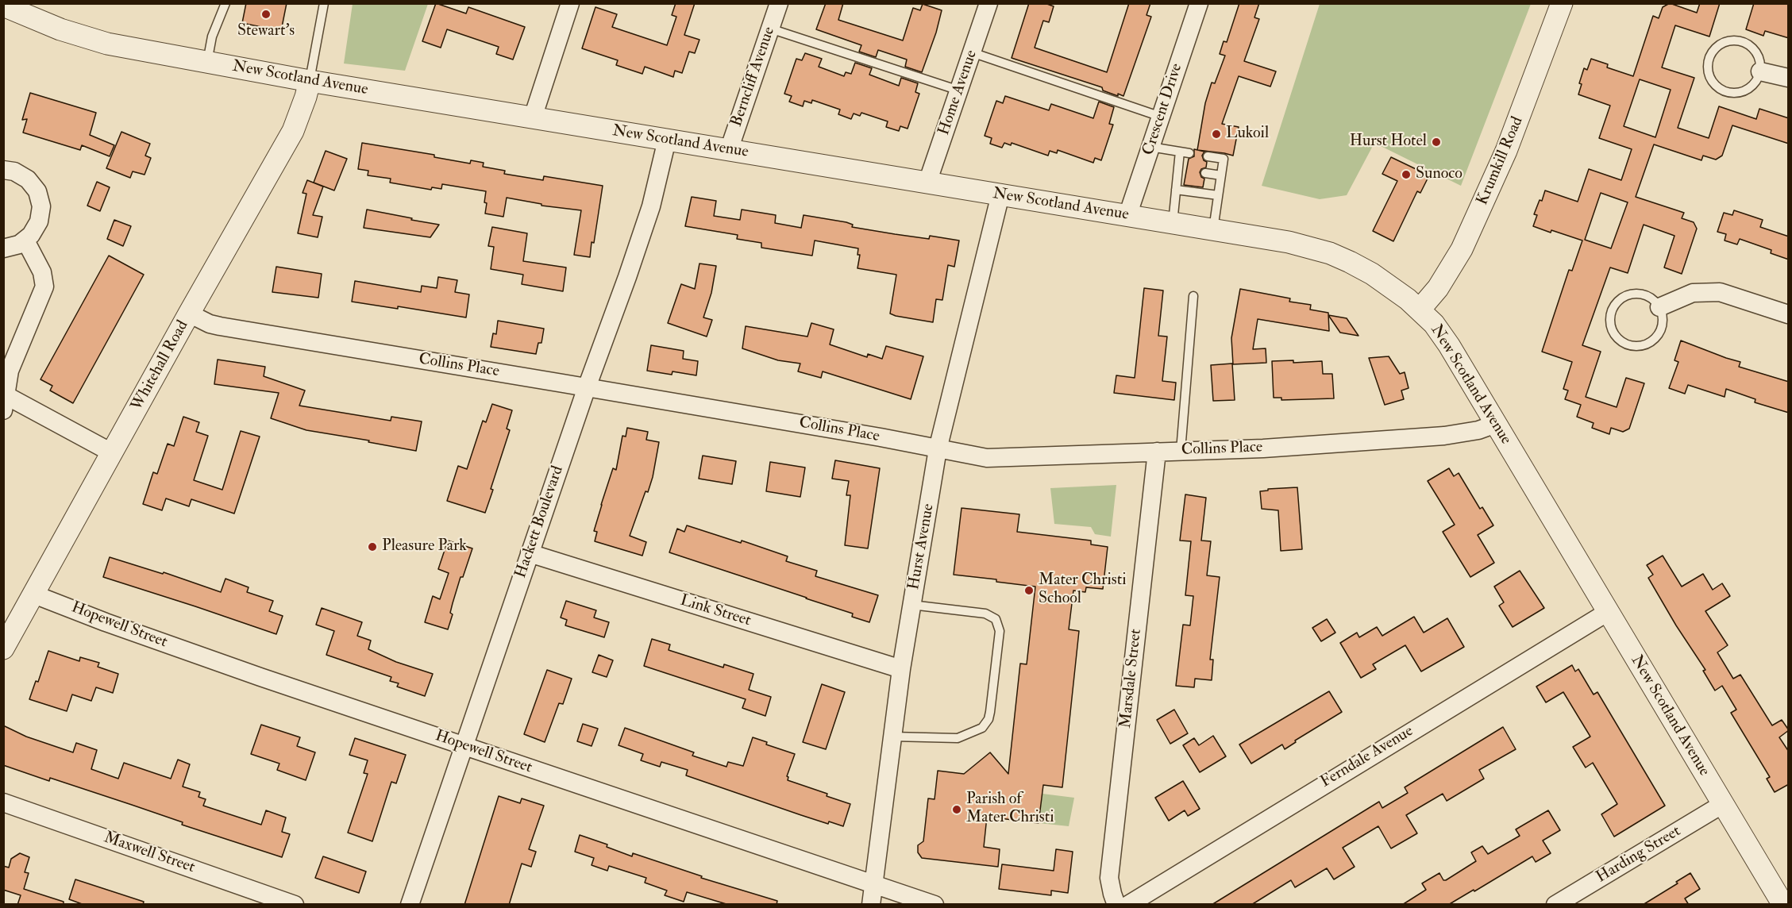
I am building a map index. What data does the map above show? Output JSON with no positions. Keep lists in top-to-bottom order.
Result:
{
  "streets": {
    "street": [
      "Berncliff Avenue",
      "New Scotland Avenue",
      "Home Avenue",
      "Crescent Drive",
      "Krumkill Road",
      "Whitehall Road",
      "Collins Place",
      "Hackett Boulevard",
      "Hurst Avenue",
      "Link Street",
      "Hopewell Street",
      "Marsdale Street",
      "Ferndale Avenue",
      "Maxwell Street",
      "Harding Street"
    ]
  },
  "crossings": [
    ["Berncliff Avenue", "New Scotland Avenue"],
    ["New Scotland Avenue", "Home Avenue"],
    ["New Scotland Avenue", "Crescent Drive"],
    ["New Scotland Avenue", "Krumkill Road"],
    ["New Scotland Avenue", "Whitehall Road"],
    ["New Scotland Avenue", "Collins Place"],
    ["New Scotland Avenue", "Hackett Boulevard"],
    ["New Scotland Avenue", "Hurst Avenue"],
    ["New Scotland Avenue", "Ferndale Avenue"],
    ["New Scotland Avenue", "Harding Street"],
    ["Whitehall Road", "Collins Place"],
    ["Whitehall Road", "Hopewell Street"],
    ["Collins Place", "Hackett Boulevard"],
    ["Collins Place", "Hurst Avenue"],
    ["Collins Place", "Marsdale Street"],
    ["Hackett Boulevard", "Link Street"],
    ["Hackett Boulevard", "Hopewell Street"],
    ["Hurst Avenue", "Link Street"],
    ["Hurst Avenue", "Hopewell Street"]
  ],
  "places": [
    "Stewart's",
    "Lukoil",
    "Hurst Hotel",
    "Sunoco",
    "Pleasure Park",
    "Mater Christi School",
    "Parish of Mater Christi"
  ]
}
